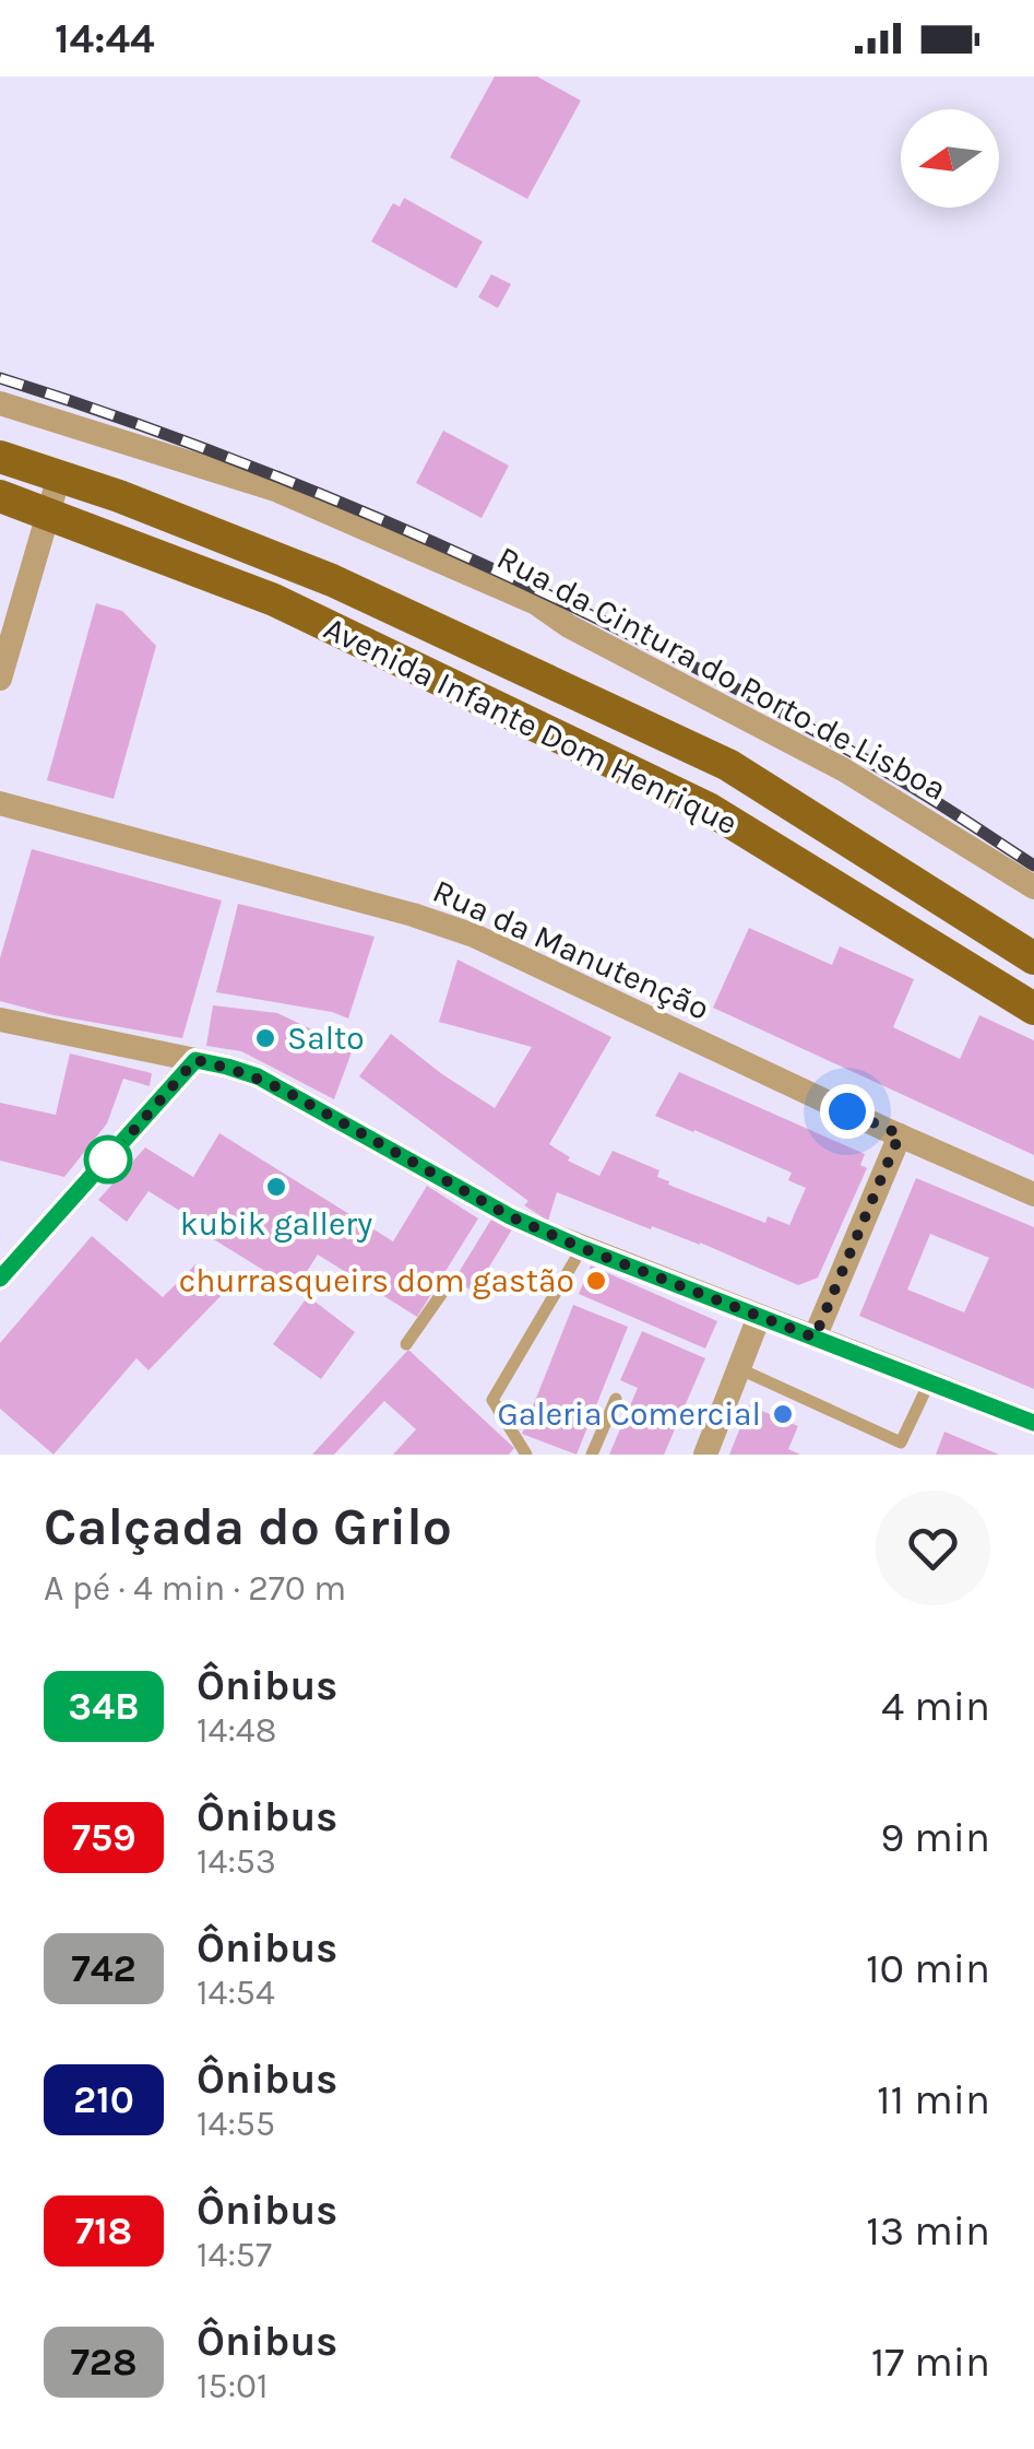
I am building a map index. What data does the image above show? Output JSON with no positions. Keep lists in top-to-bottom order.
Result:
{
  "streets": {
    "main road": ["Avenida Infante Dom Henrique"],
    "street": ["Rua da Cintura do Porto de Lisboa", "Rua da Manutenção"]
  },
  "places": [
    "Salto",
    "kubik gallery",
    "churrasqueirs dom gastão",
    "Galeria Comercial"
  ],
  "lines": ["bus line 34B"],
  "north": "left",
  "page": {
    "status": "14:44",
    "heading": ["Calçada do Grilo", "A pé · 4 min · 270 m"],
    "list": [
      {
        "mark": "34B",
        "name": "Ônibus",
        "note": "14:48",
        "value": "4 min"
      },
      {
        "mark": "759",
        "name": "Ônibus",
        "note": "14:53",
        "value": "9 min"
      },
      {
        "mark": "742",
        "name": "Ônibus",
        "note": "14:54",
        "value": "10 min"
      },
      {
        "mark": "210",
        "name": "Ônibus",
        "note": "14:55",
        "value": "11 min"
      },
      {
        "mark": "718",
        "name": "Ônibus",
        "note": "14:57",
        "value": "13 min"
      },
      {
        "mark": "728",
        "name": "Ônibus",
        "note": "15:01",
        "value": "17 min"
      }
    ]
  }
}
